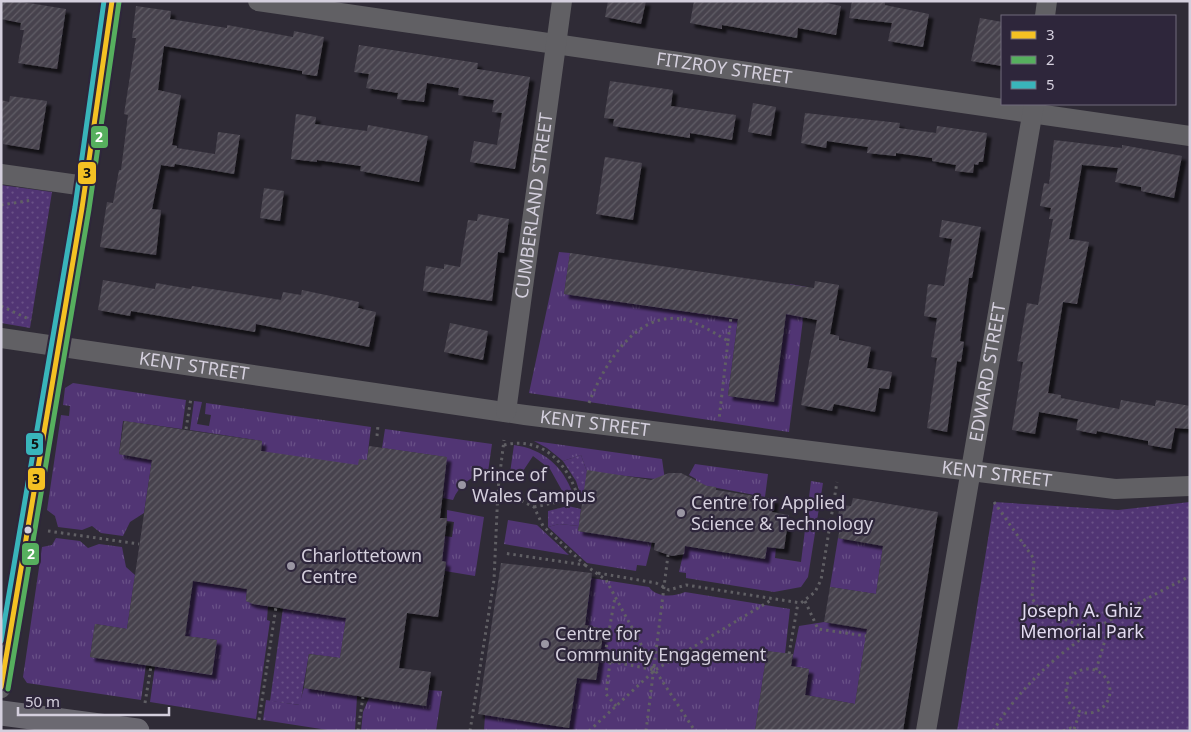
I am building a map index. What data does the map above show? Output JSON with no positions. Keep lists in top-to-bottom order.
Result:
{
  "streets": {
    "street": [
      "FITZROY STREET",
      "CUMBERLAND STREET",
      "KENT STREET",
      "EDWARD STREET"
    ]
  },
  "crossings": [
    ["FITZROY STREET", "CUMBERLAND STREET"],
    ["FITZROY STREET", "EDWARD STREET"],
    ["CUMBERLAND STREET", "KENT STREET"],
    ["KENT STREET", "EDWARD STREET"]
  ],
  "parks": ["Joseph A. Ghiz Memorial Park"],
  "places": [
    "Prince of Wales Campus",
    "Centre for Applied Science & Technology",
    "Charlottetown Centre",
    "Centre for Community Engagement"
  ],
  "lines": ["transit line 3", "transit line 5", "transit line 2"],
  "legend": ["3", "2", "5"],
  "scale_bar": "50 m"
}
